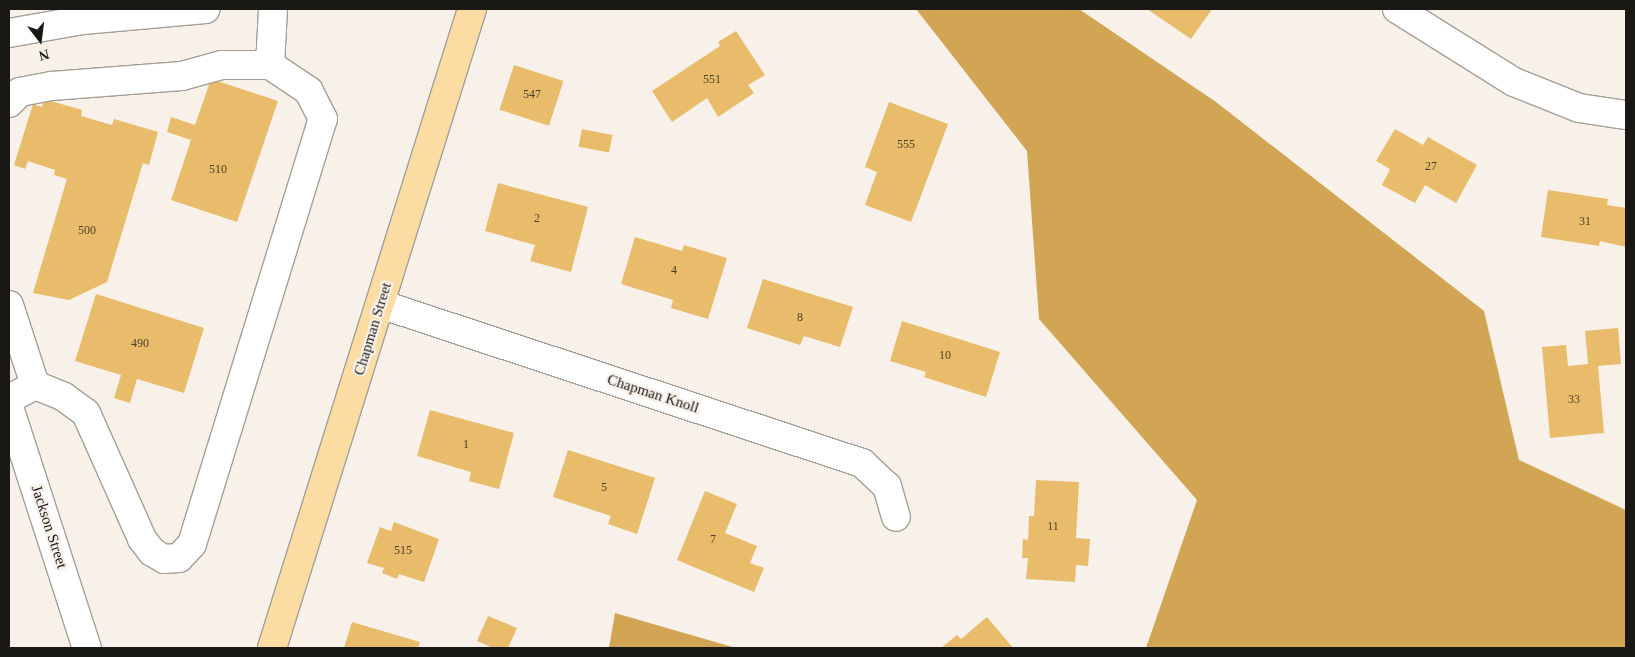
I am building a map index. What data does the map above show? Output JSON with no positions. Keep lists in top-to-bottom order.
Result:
{
  "streets": {
    "main road": ["Chapman Street"],
    "street": ["Chapman Knoll", "Jackson Street"]
  },
  "crossings": [
    ["Chapman Street", "Chapman Knoll"]
  ],
  "house_numbers": [
    "551",
    "547",
    "555",
    "27",
    "510",
    "2",
    "31",
    "500",
    "4",
    "8",
    "490",
    "10",
    "33",
    "1",
    "5",
    "11",
    "7",
    "515"
  ],
  "north": "bottom"
}
